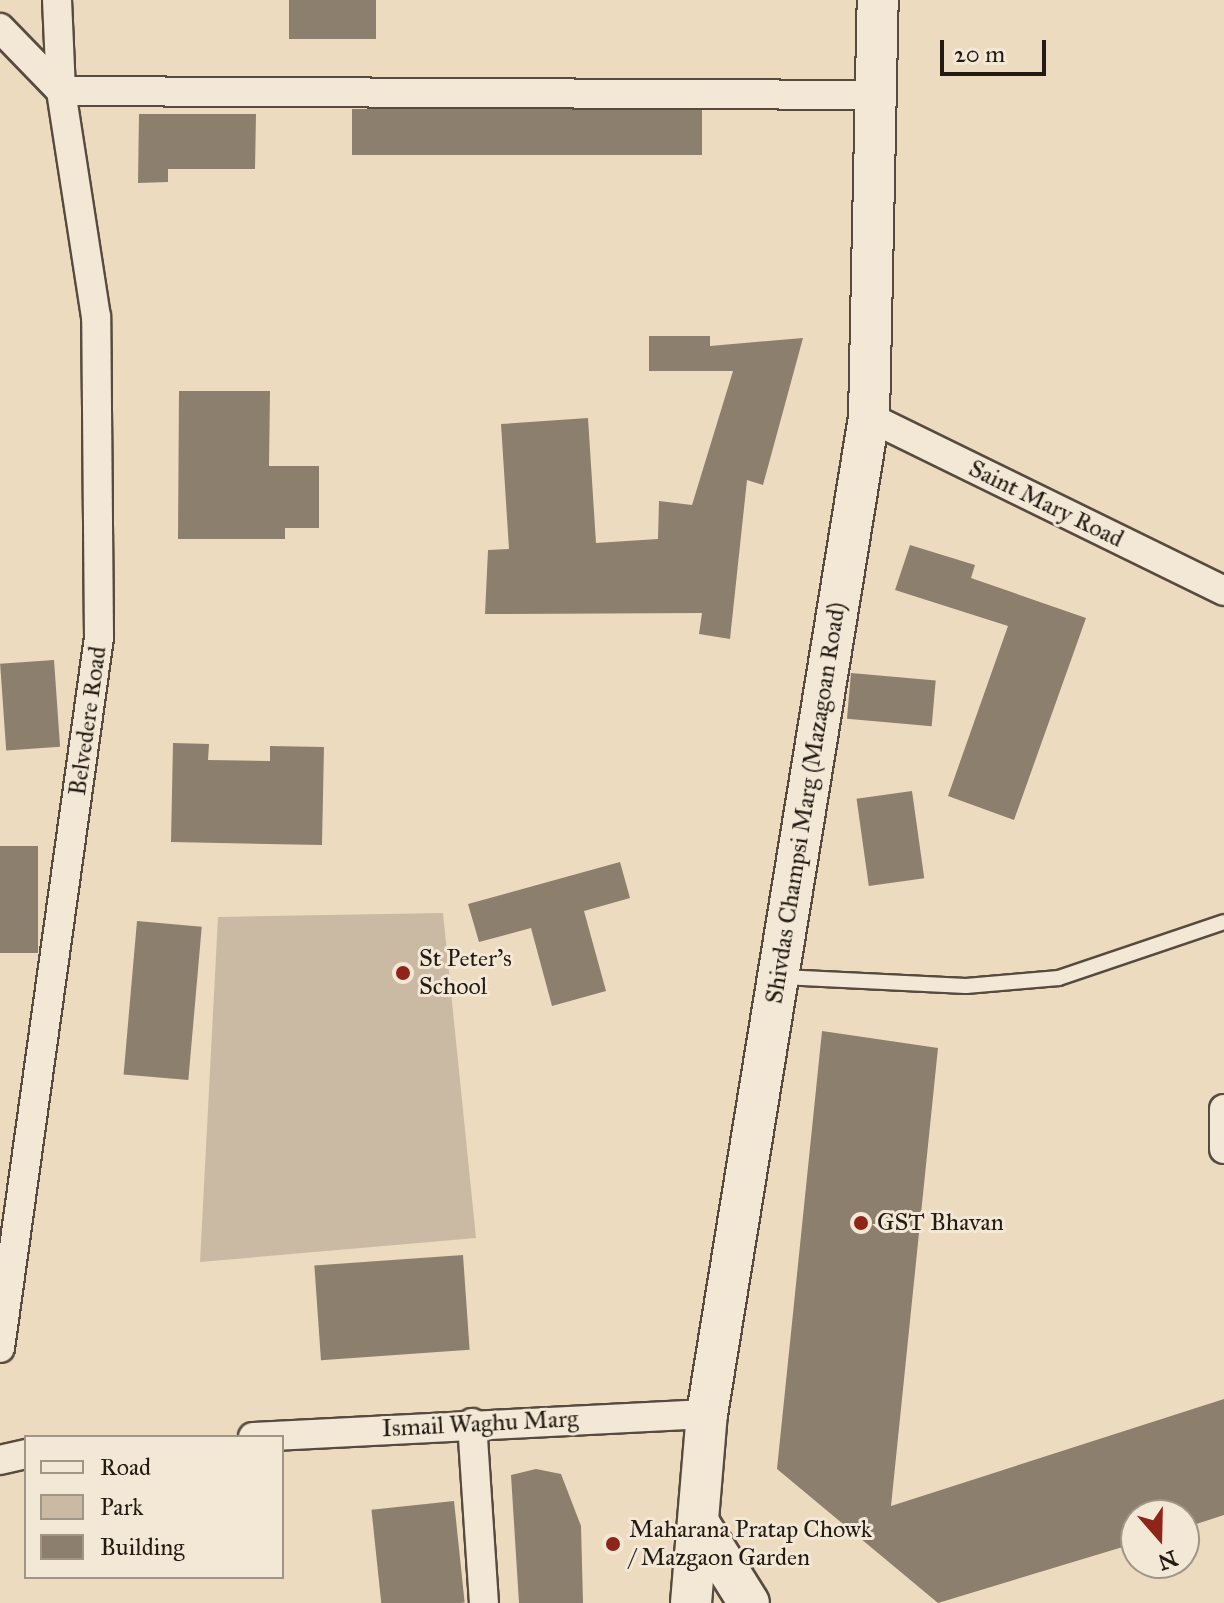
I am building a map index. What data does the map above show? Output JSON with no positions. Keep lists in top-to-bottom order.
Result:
{
  "streets": {
    "street": [
      "Saint Mary Road",
      "Belvedere Road",
      "Shivdas Champsi Marg (Mazagoan Road)",
      "Ismail Waghu Marg"
    ]
  },
  "crossings": [
    ["Saint Mary Road", "Shivdas Champsi Marg (Mazagoan Road)"],
    ["Shivdas Champsi Marg (Mazagoan Road)", "Ismail Waghu Marg"]
  ],
  "places": ["St Peter's School", "GST Bhavan", "Maharana Pratap Chowk / Mazgaon Garden"],
  "legend": ["Road", "Park", "Building"],
  "scale_bar": "20 m",
  "north": "bottom"
}
